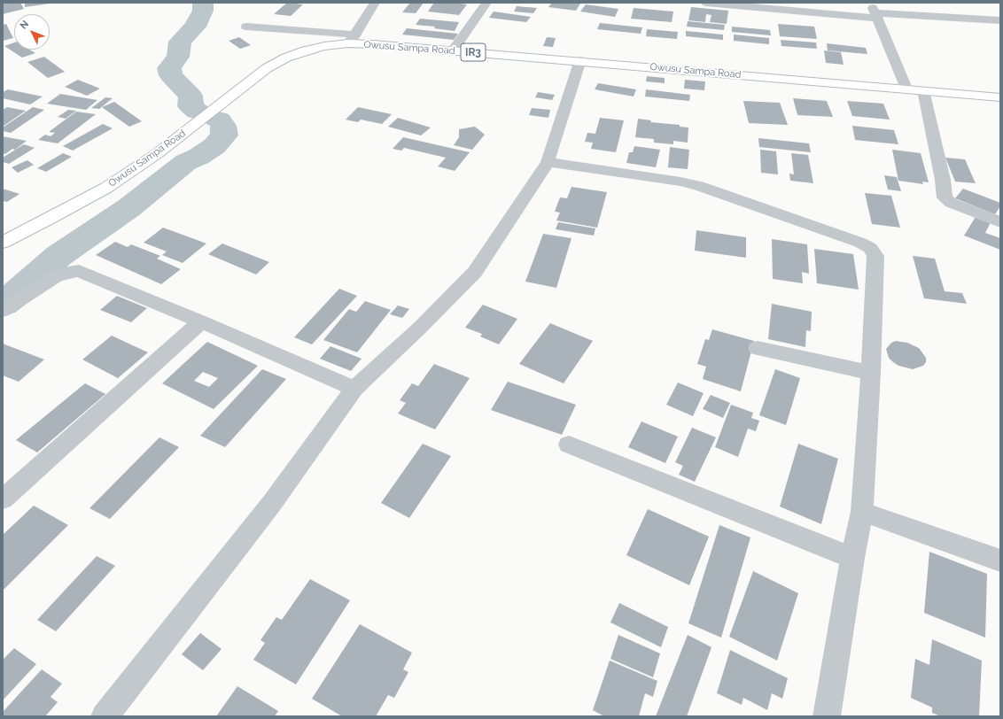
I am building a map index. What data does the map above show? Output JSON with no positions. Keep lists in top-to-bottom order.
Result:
{
  "streets": {
    "main road": ["Owusu Sampa Road", "IR3"]
  },
  "north": "top left"
}
